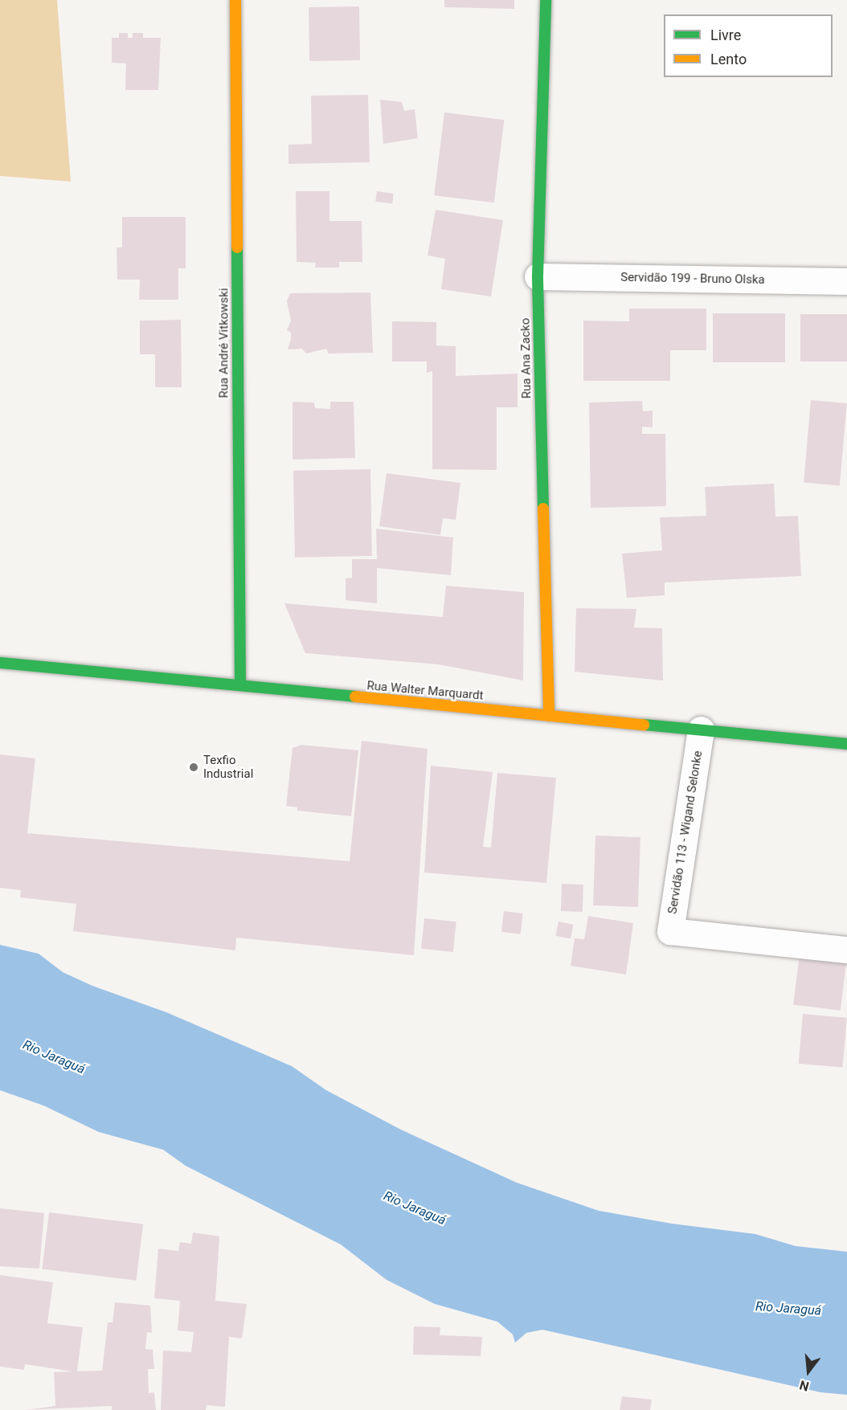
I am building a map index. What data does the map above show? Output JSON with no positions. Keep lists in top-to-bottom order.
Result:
{
  "streets": {
    "street": [
      "Servidão 199 - Bruno Olska",
      "Rua André Vitkowski",
      "Rua Ana Zacko",
      "Rua Walter Marquardt",
      "Servidão 113 - Wigand Selonke"
    ]
  },
  "crossings": [
    ["Servidão 199 - Bruno Olska", "Rua Ana Zacko"],
    ["Rua André Vitkowski", "Rua Walter Marquardt"],
    ["Rua Ana Zacko", "Rua Walter Marquardt"],
    ["Rua Walter Marquardt", "Servidão 113 - Wigand Selonke"]
  ],
  "water": ["Rio Jaraguá"],
  "places": ["Texfio Industrial"],
  "legend": ["Livre", "Lento"],
  "north": "bottom"
}
